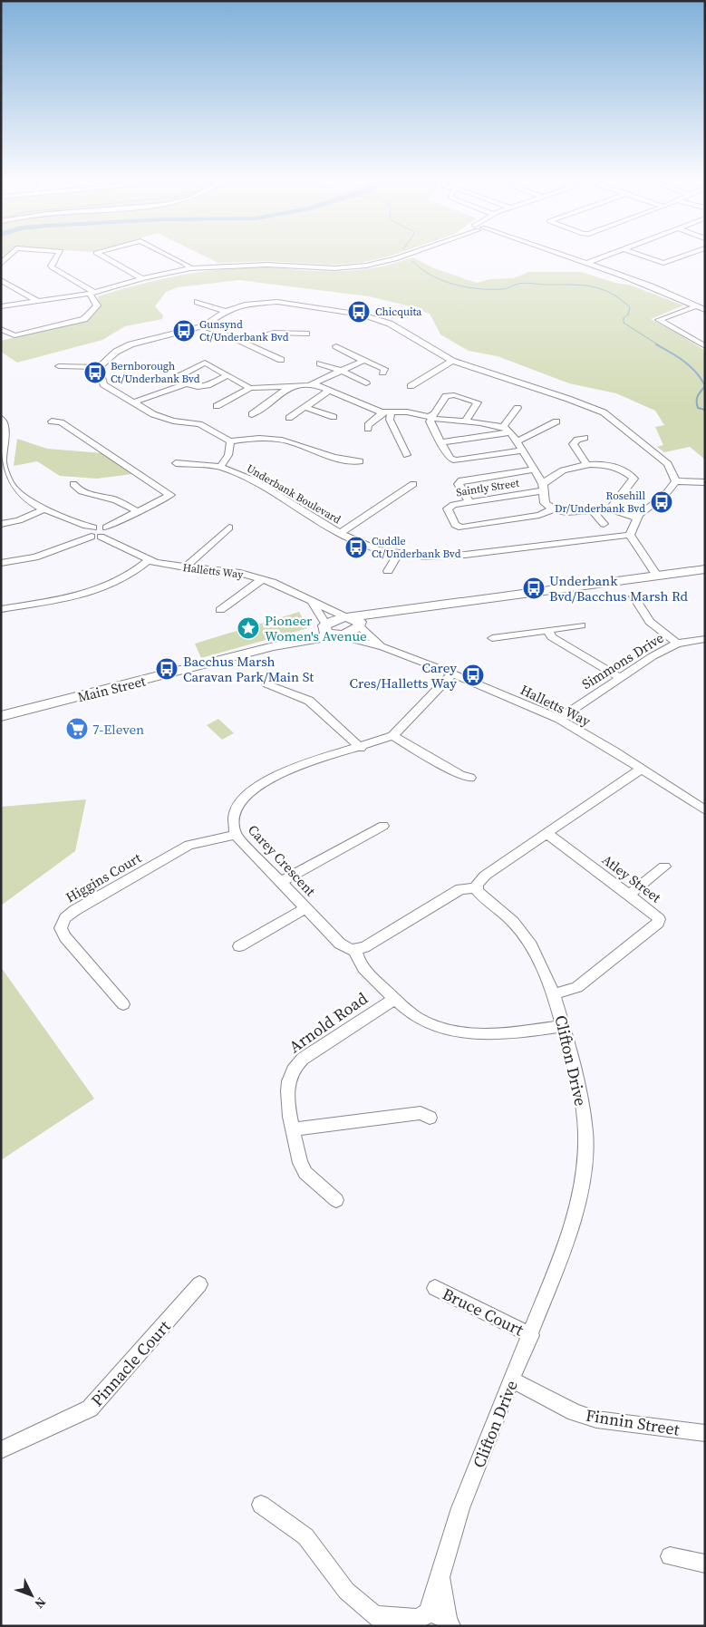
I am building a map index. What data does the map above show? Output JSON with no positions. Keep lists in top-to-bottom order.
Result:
{
  "streets": {
    "main road": ["Main Street"],
    "street": [
      "Saintly Street",
      "Underbank Boulevard",
      "Halletts Way",
      "Simmons Drive",
      "Carey Crescent",
      "Higgins Court",
      "Atley Street",
      "Arnold Road",
      "Clifton Drive",
      "Bruce Court",
      "Pinnacle Court",
      "Finnin Street"
    ]
  },
  "crossings": [
    ["Halletts Way", "Simmons Drive"],
    ["Halletts Way", "Main Street"],
    ["Halletts Way", "Carey Crescent"],
    ["Carey Crescent", "Higgins Court"],
    ["Atley Street", "Clifton Drive"],
    ["Clifton Drive", "Bruce Court"],
    ["Clifton Drive", "Finnin Street"]
  ],
  "places": {
    "bus stop": [
      "Chicquita",
      "Gunsynd Ct/Underbank Bvd",
      "Bernborough Ct/Underbank Bvd",
      "Rosehill Dr/Underbank Bvd",
      "Cuddle Ct/Underbank Bvd",
      "Underbank Bvd/Bacchus Marsh Rd",
      "Bacchus Marsh Caravan Park/Main St",
      "Carey Cres/Halletts Way"
    ],
    "place": ["Pioneer Women's Avenue"],
    "supermarket": ["7-Eleven"]
  },
  "north": "bottom right"
}
